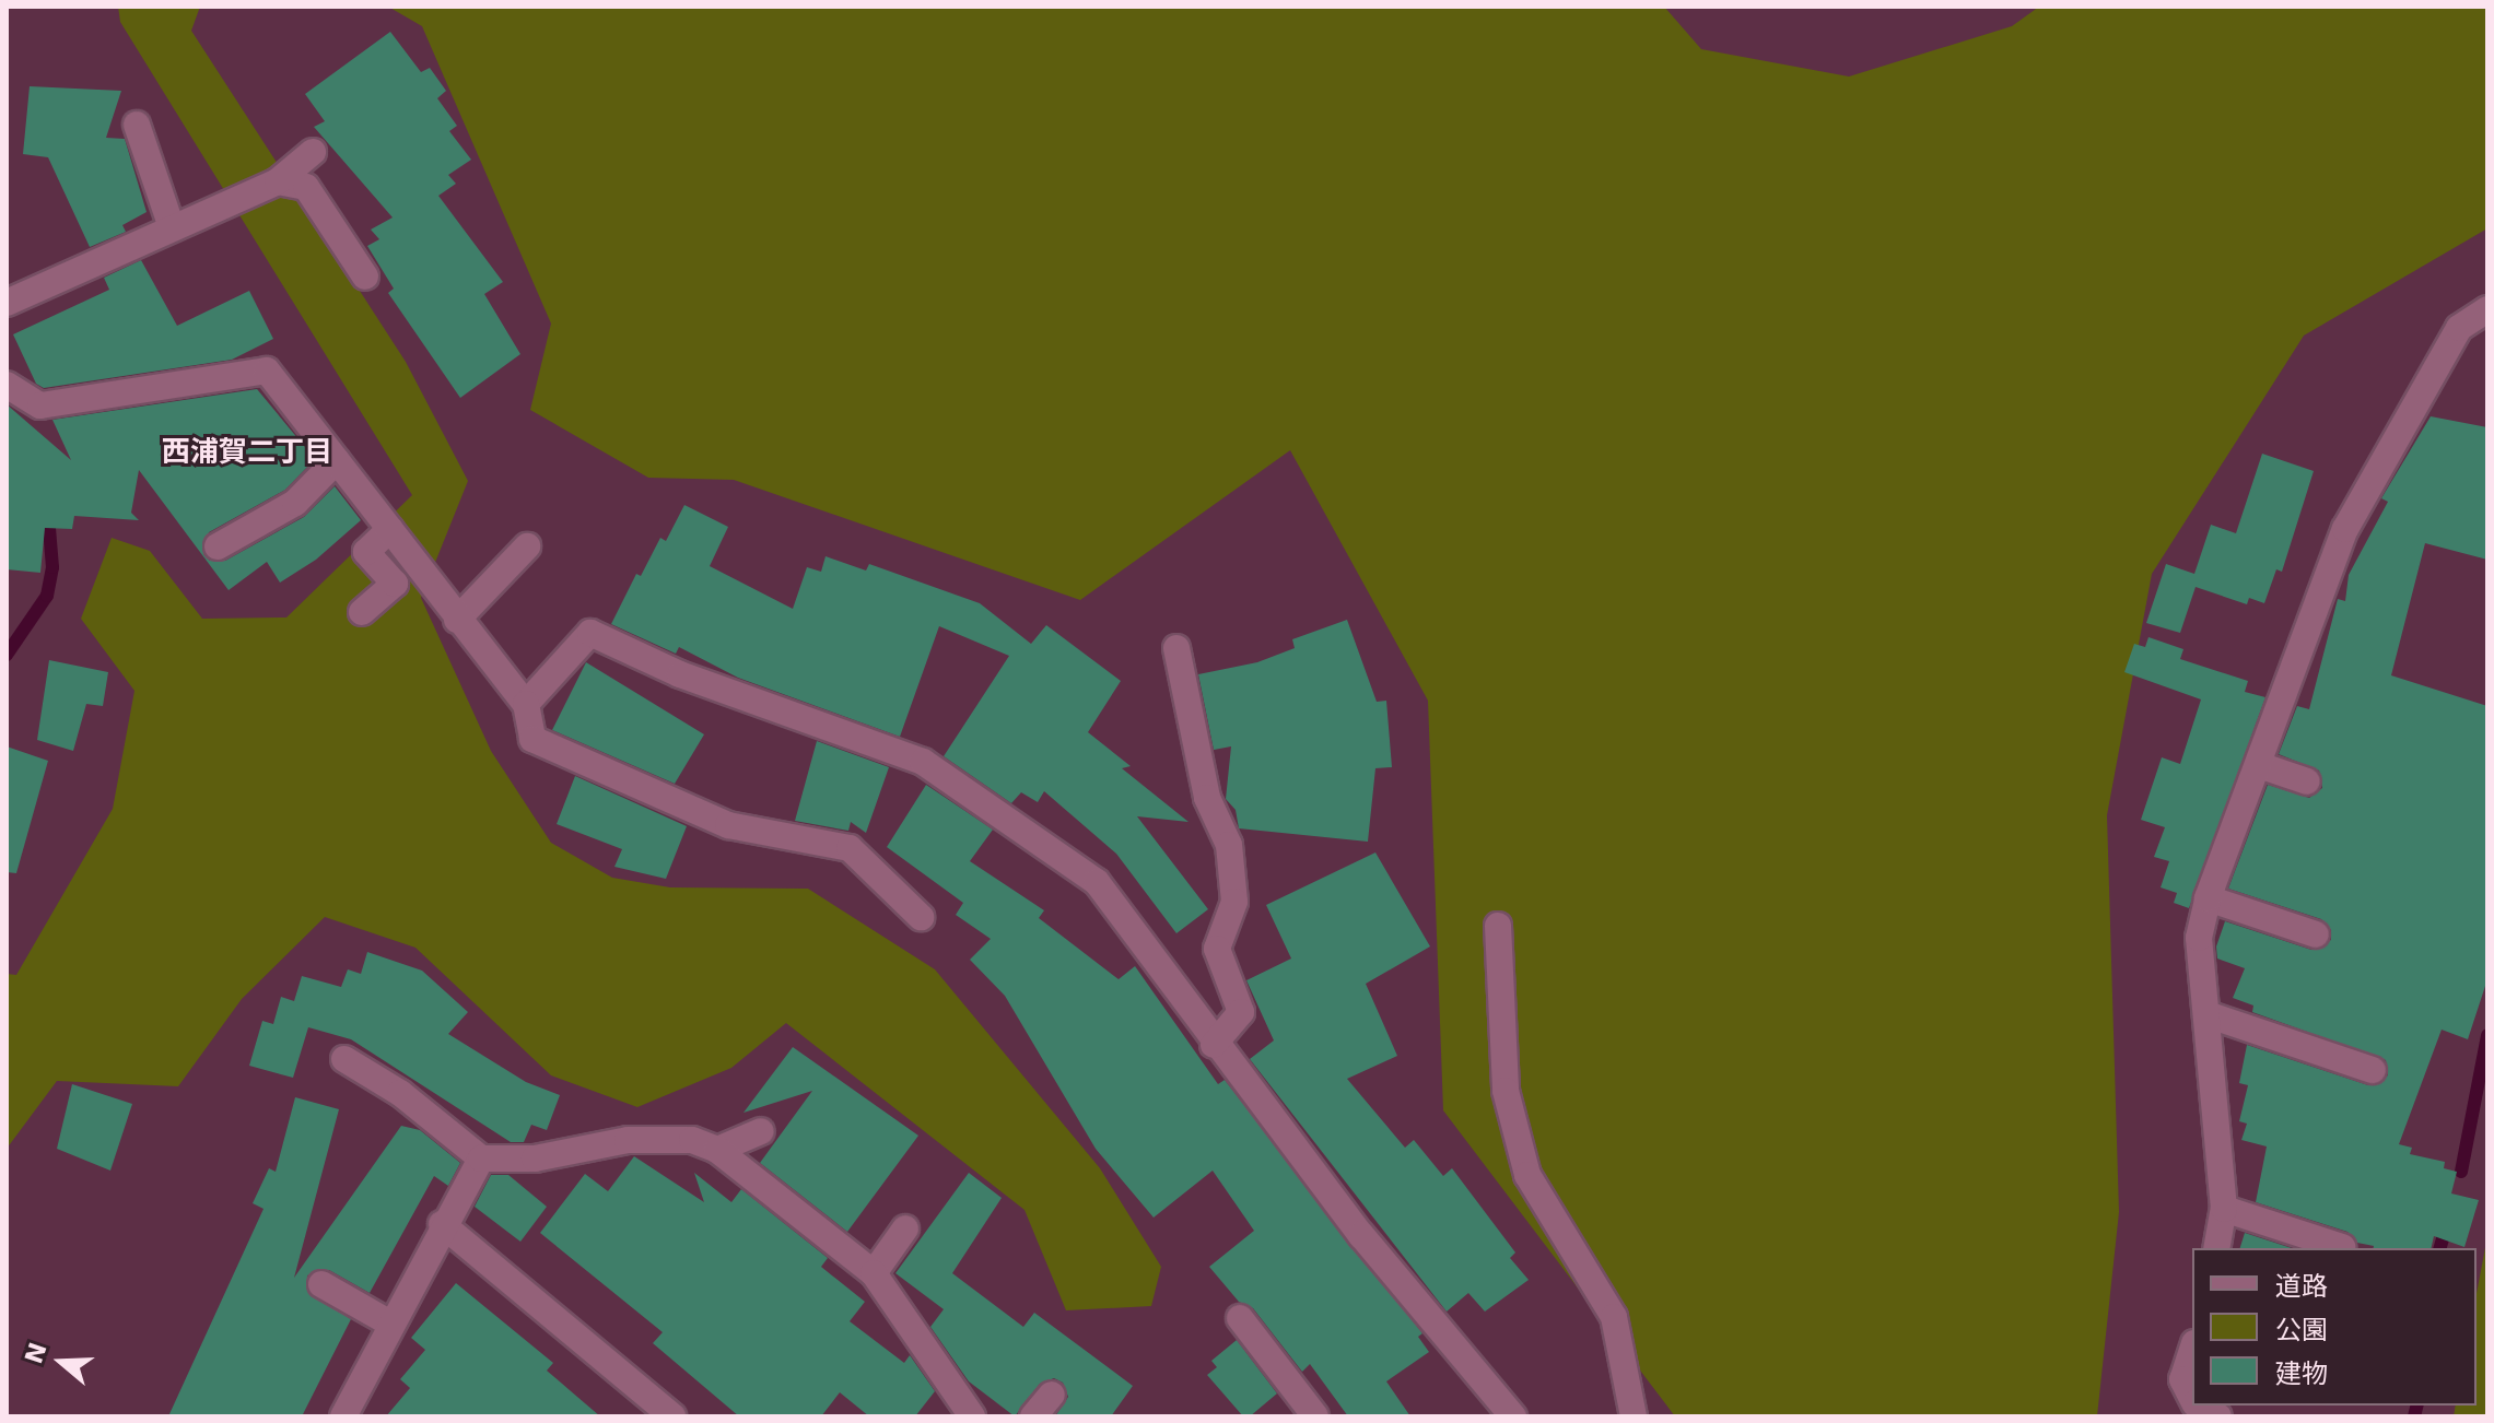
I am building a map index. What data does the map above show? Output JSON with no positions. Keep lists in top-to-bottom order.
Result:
{
  "districts": ["西浦賀二丁目"],
  "legend": ["道路", "公園", "建物"],
  "north": "left"
}
